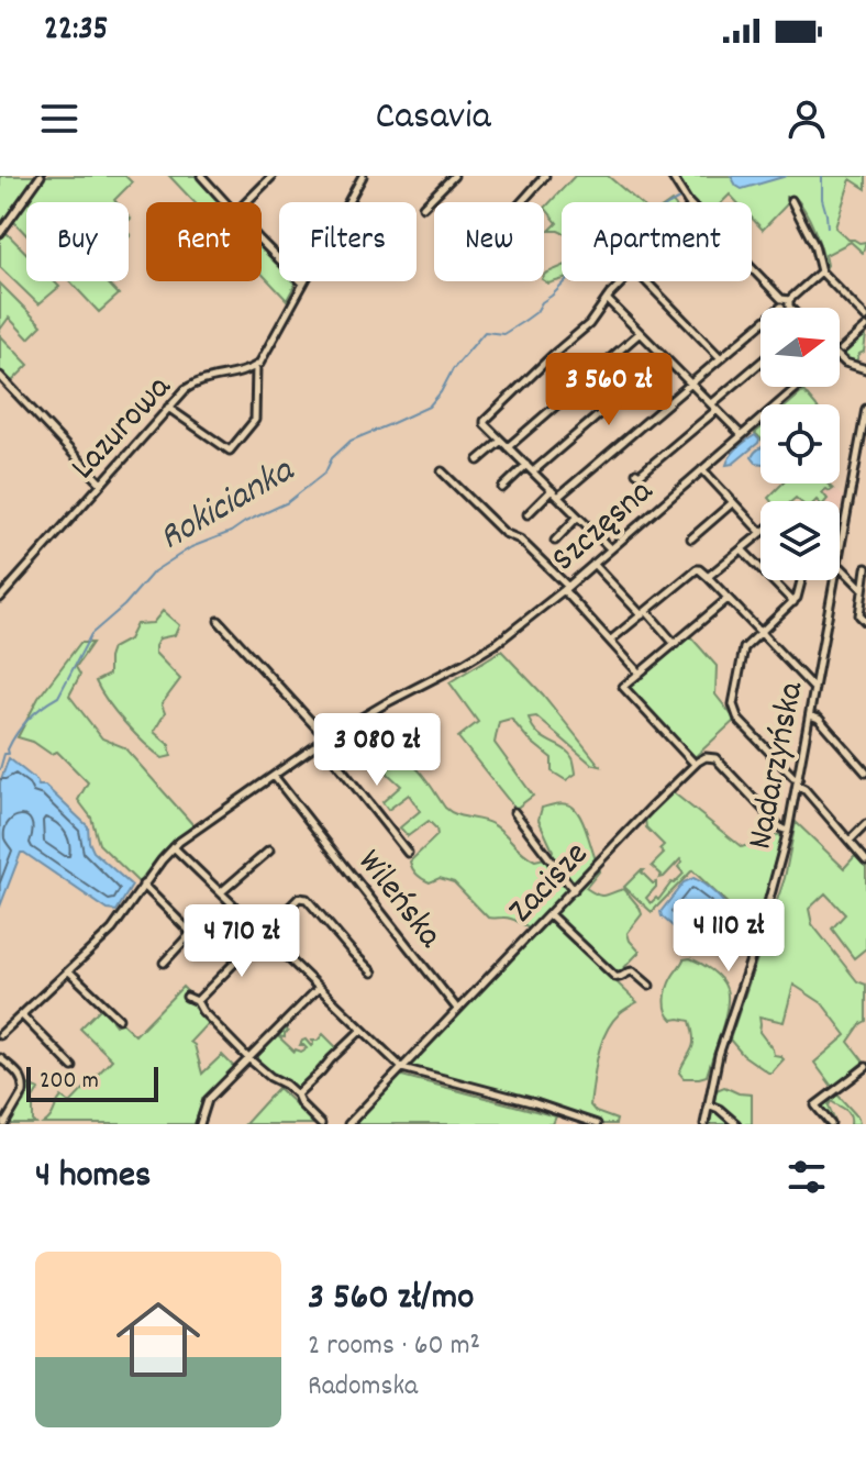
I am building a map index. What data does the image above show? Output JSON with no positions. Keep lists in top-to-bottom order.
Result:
{
  "streets": {
    "street": [
      "Lazurowa",
      "Szczęsna",
      "Nadarzyńska",
      "Zacisze",
      "Wileńska"
    ]
  },
  "crossings": [
    ["Szczęsna", "Wileńska"],
    ["Zacisze", "Wileńska"]
  ],
  "water": ["Rokicianka"],
  "scale_bar": "200 m",
  "north": "right",
  "page": {
    "status": "22:35",
    "header": "Casavia",
    "chip": [
      "Buy",
      "Rent",
      "Filters",
      "New",
      "Apartment"
    ],
    "price": [
      "3 560 zł",
      "3 080 zł",
      "4 110 zł",
      "4 710 zł"
    ],
    "scale": "200 m",
    "heading": "4 homes",
    "list": [
      {
        "name": "3 560 zł/mo",
        "note": "2 rooms · 60 m² · Radomska"
      }
    ]
  }
}
